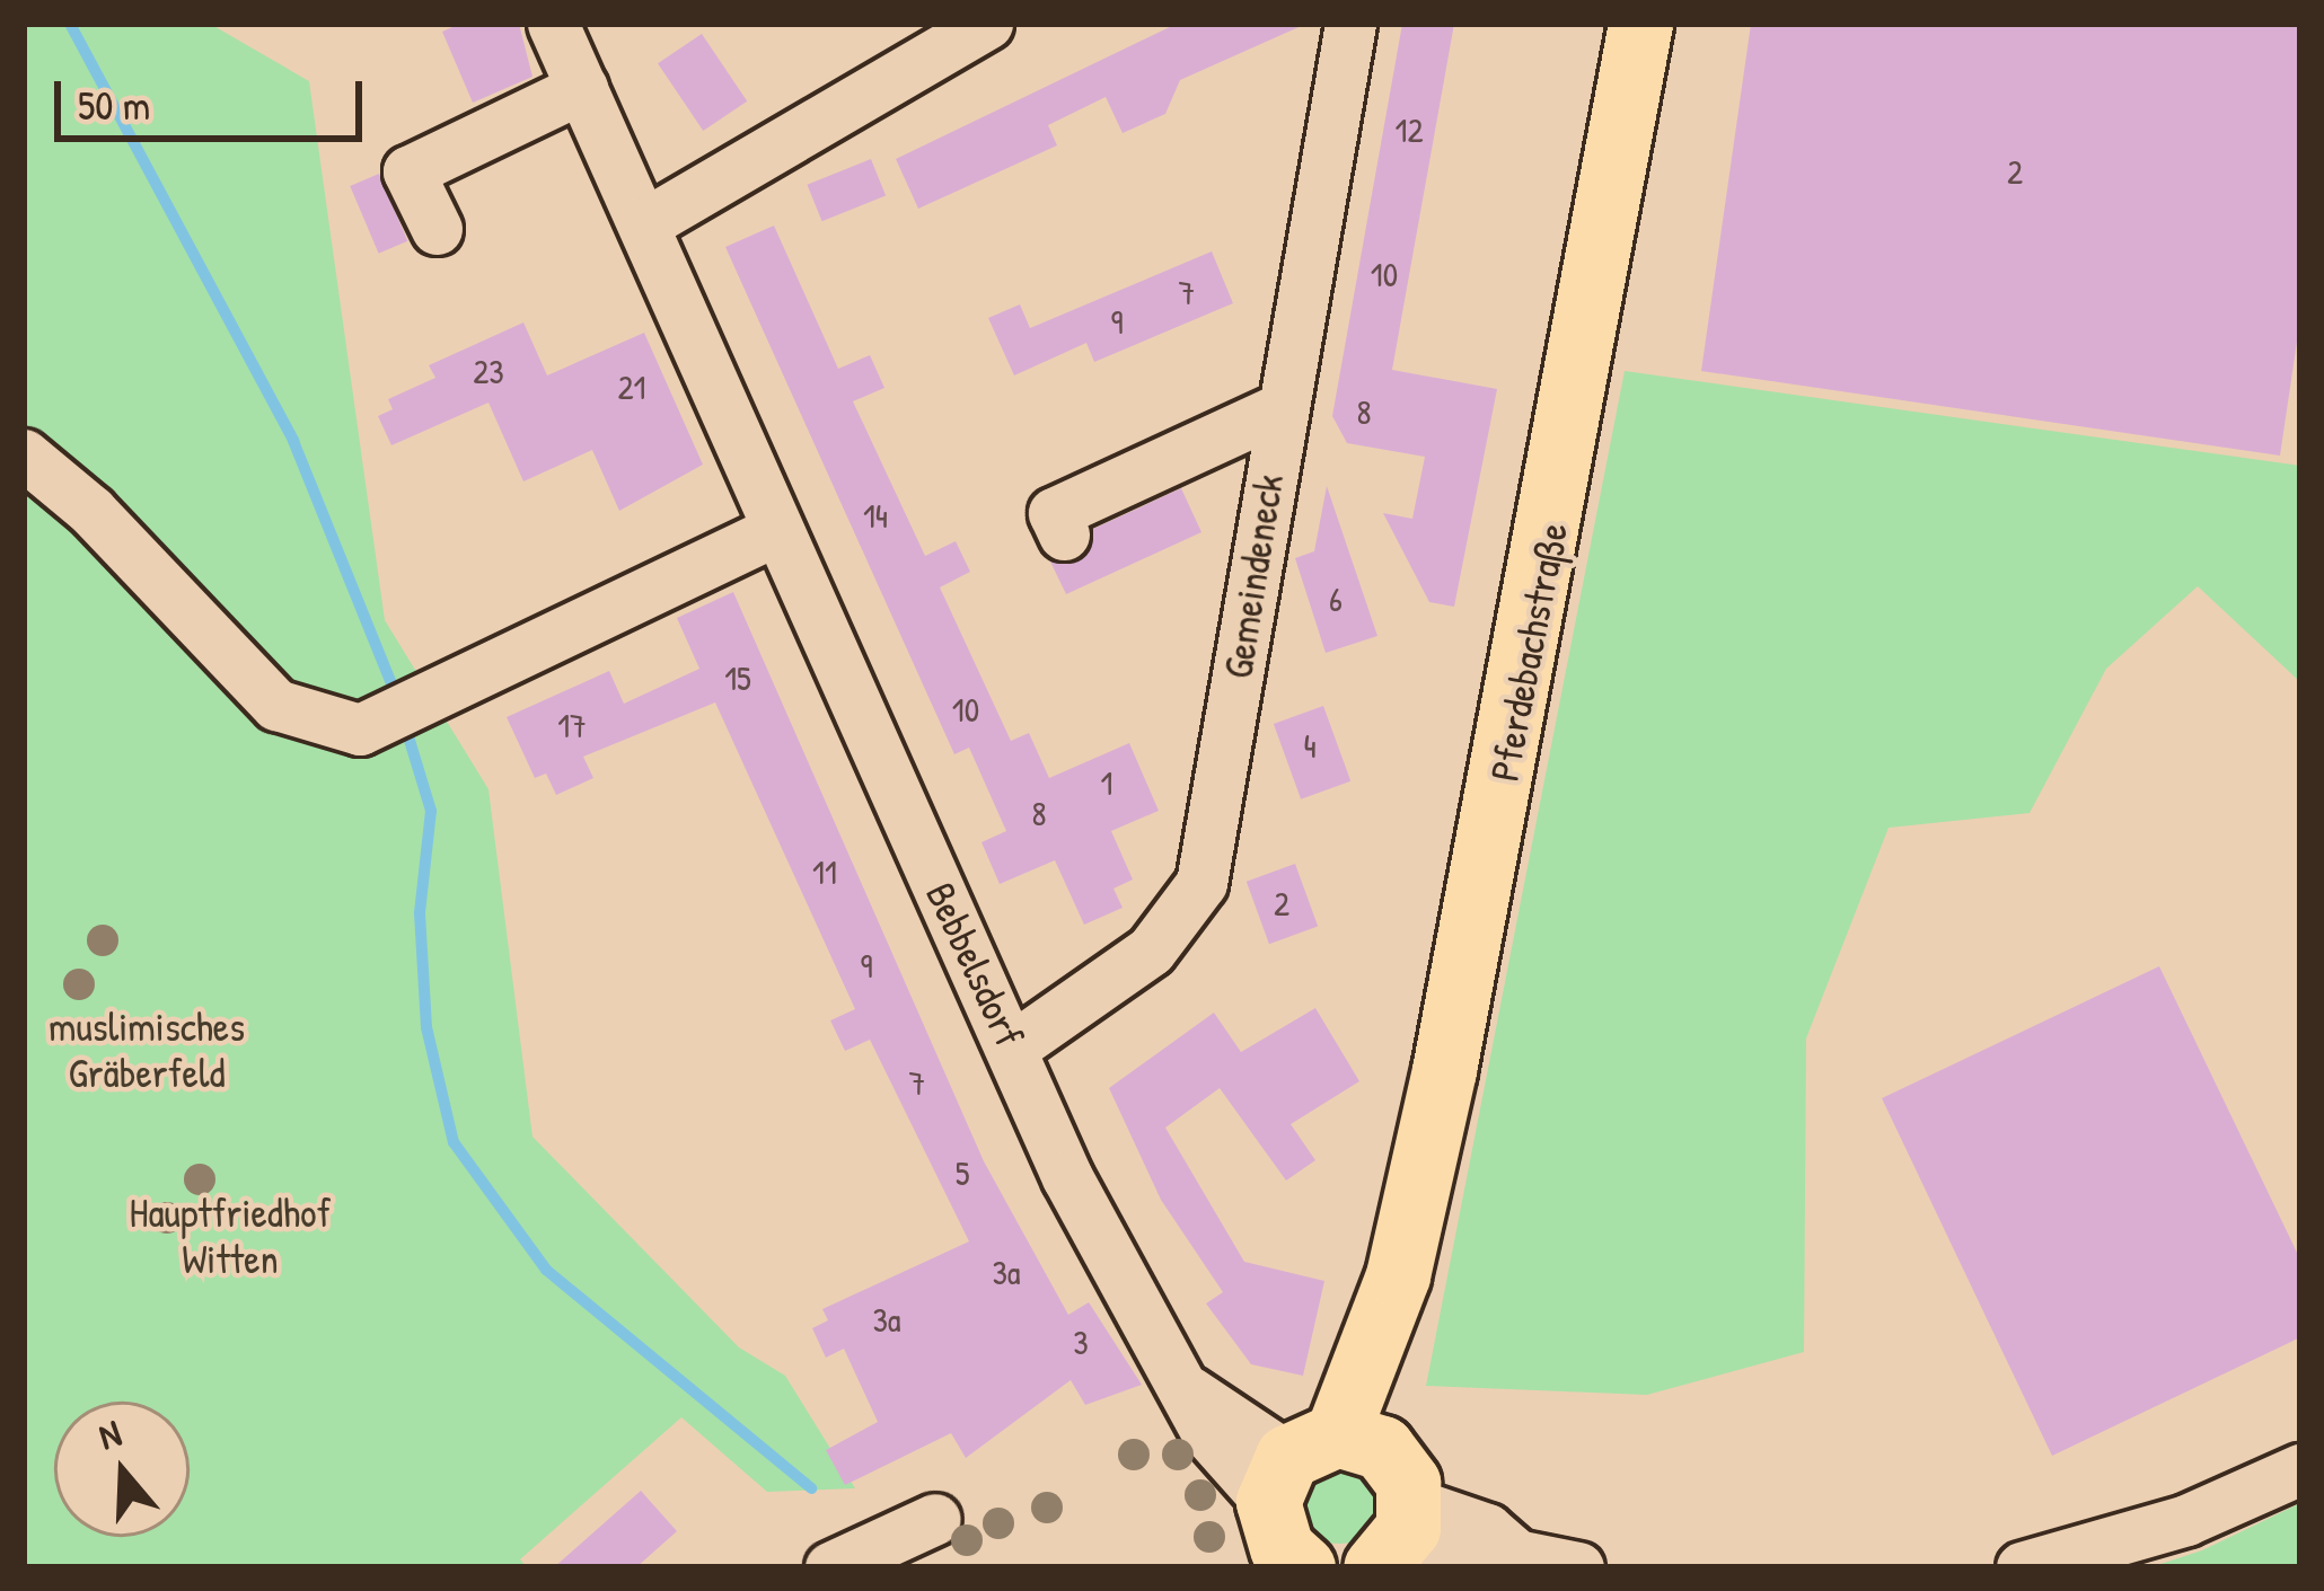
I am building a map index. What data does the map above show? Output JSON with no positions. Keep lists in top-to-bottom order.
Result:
{
  "streets": {
    "main road": ["Pferdebachstraße"],
    "street": ["Gemeindeneck", "Bebbelsdorf"]
  },
  "crossings": [
    ["Gemeindeneck", "Bebbelsdorf"],
    ["Pferdebachstraße", "Bebbelsdorf"]
  ],
  "parks": ["muslimisches Gräberfeld", "Hauptfriedhof Witten"],
  "house_numbers": [
    "12",
    "2",
    "10",
    "7",
    "9",
    "23",
    "21",
    "8",
    "14",
    "6",
    "15",
    "10",
    "17",
    "4",
    "1",
    "8",
    "11",
    "2",
    "9",
    "7",
    "5",
    "3a",
    "3a",
    "3"
  ],
  "scale_bar": "50 m",
  "north": "top"
}
